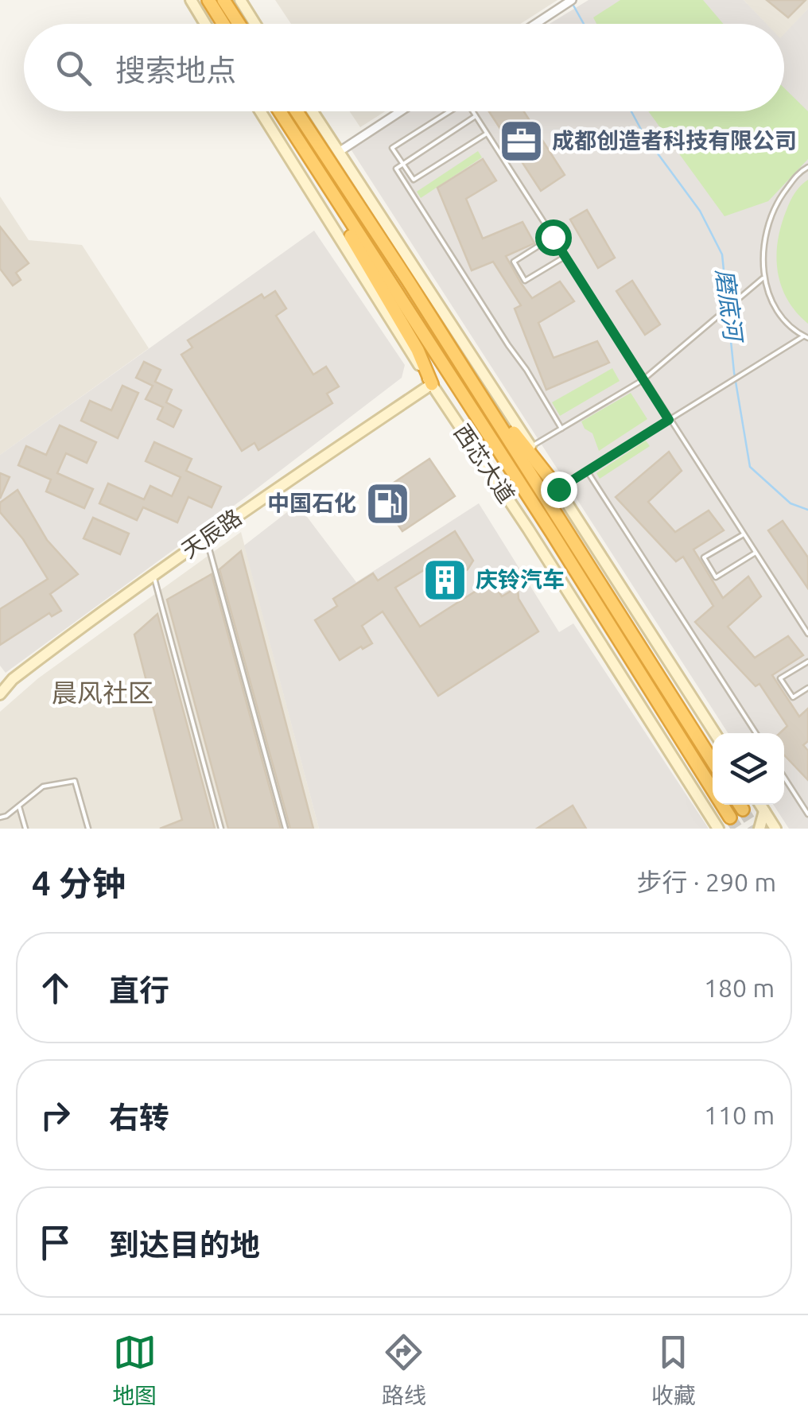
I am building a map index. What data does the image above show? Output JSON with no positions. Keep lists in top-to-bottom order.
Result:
{
  "streets": {
    "highway": ["西芯大道"],
    "main road": ["天辰路"]
  },
  "crossings": [
    ["西芯大道", "天辰路"]
  ],
  "districts": ["晨风社区"],
  "water": ["磨底河"],
  "places": {
    "office": ["成都创造者科技有限公司"],
    "fuel station": ["中国石化"],
    "building": ["庆铃汽车"]
  },
  "page": {
    "search": "搜索地点",
    "heading": ["4 分钟", "步行 · 290 m"],
    "list": [
      ["直行", "180 m"],
      ["右转", "110 m"],
      "到达目的地"
    ],
    "nav": ["地图", "路线", "收藏"]
  }
}
